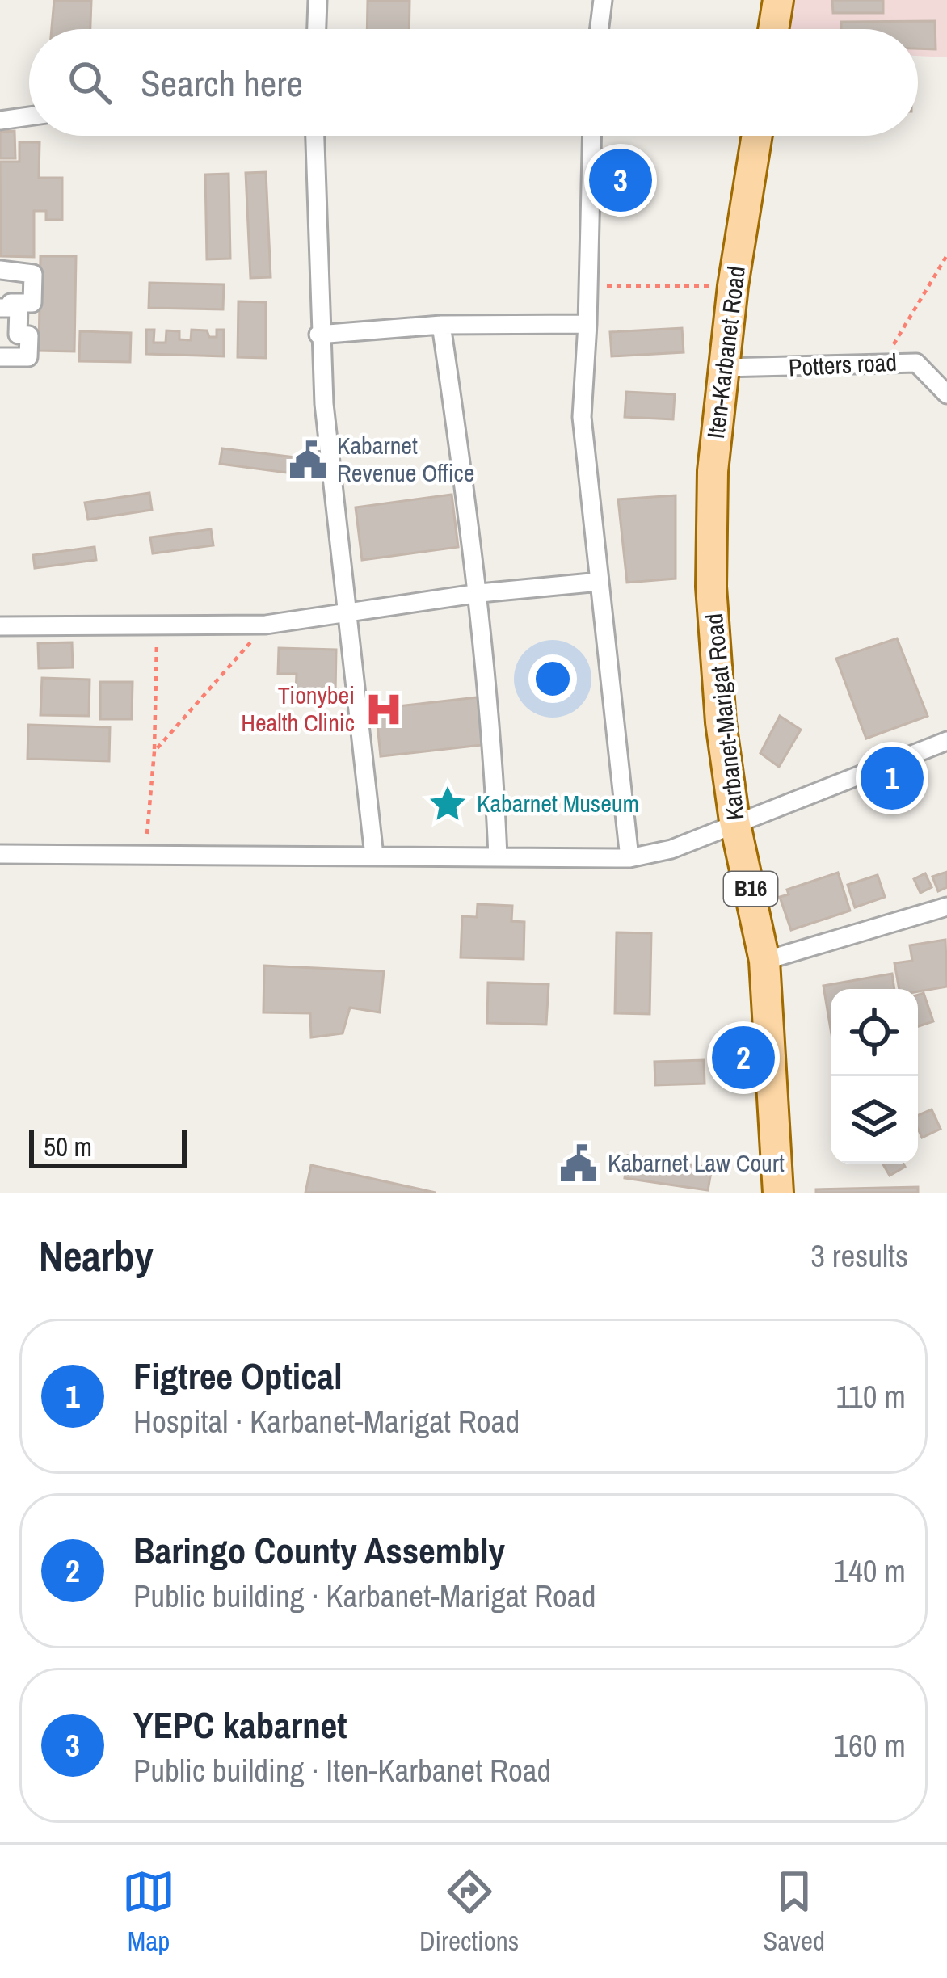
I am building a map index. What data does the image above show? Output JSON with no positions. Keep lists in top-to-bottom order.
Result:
{
  "streets": {
    "main road": ["Iten-Karbanet Road", "Karbanet-Marigat Road", "B16"],
    "street": ["Potters road"]
  },
  "crossings": [
    ["Iten-Karbanet Road", "Potters road"],
    ["Iten-Karbanet Road", "Karbanet-Marigat Road"]
  ],
  "places": {
    "public building": ["Kabarnet Revenue Office", "Kabarnet Law Court"],
    "hospital": ["Tionybei Health Clinic"],
    "place": ["Kabarnet Museum"]
  },
  "scale_bar": "50 m",
  "page": {
    "search": "Search here",
    "pins": ["3", "1", "2"],
    "scale": "50 m",
    "heading": ["Nearby", "3 results"],
    "list": [
      {
        "mark": "1",
        "name": "Figtree Optical",
        "note": "Hospital · Karbanet-Marigat Road",
        "value": "110 m"
      },
      {
        "mark": "2",
        "name": "Baringo County Assembly",
        "note": "Public building · Karbanet-Marigat Road",
        "value": "140 m"
      },
      {
        "mark": "3",
        "name": "YEPC kabarnet",
        "note": "Public building · Iten-Karbanet Road",
        "value": "160 m"
      }
    ],
    "nav": ["Map", "Directions", "Saved"]
  }
}
